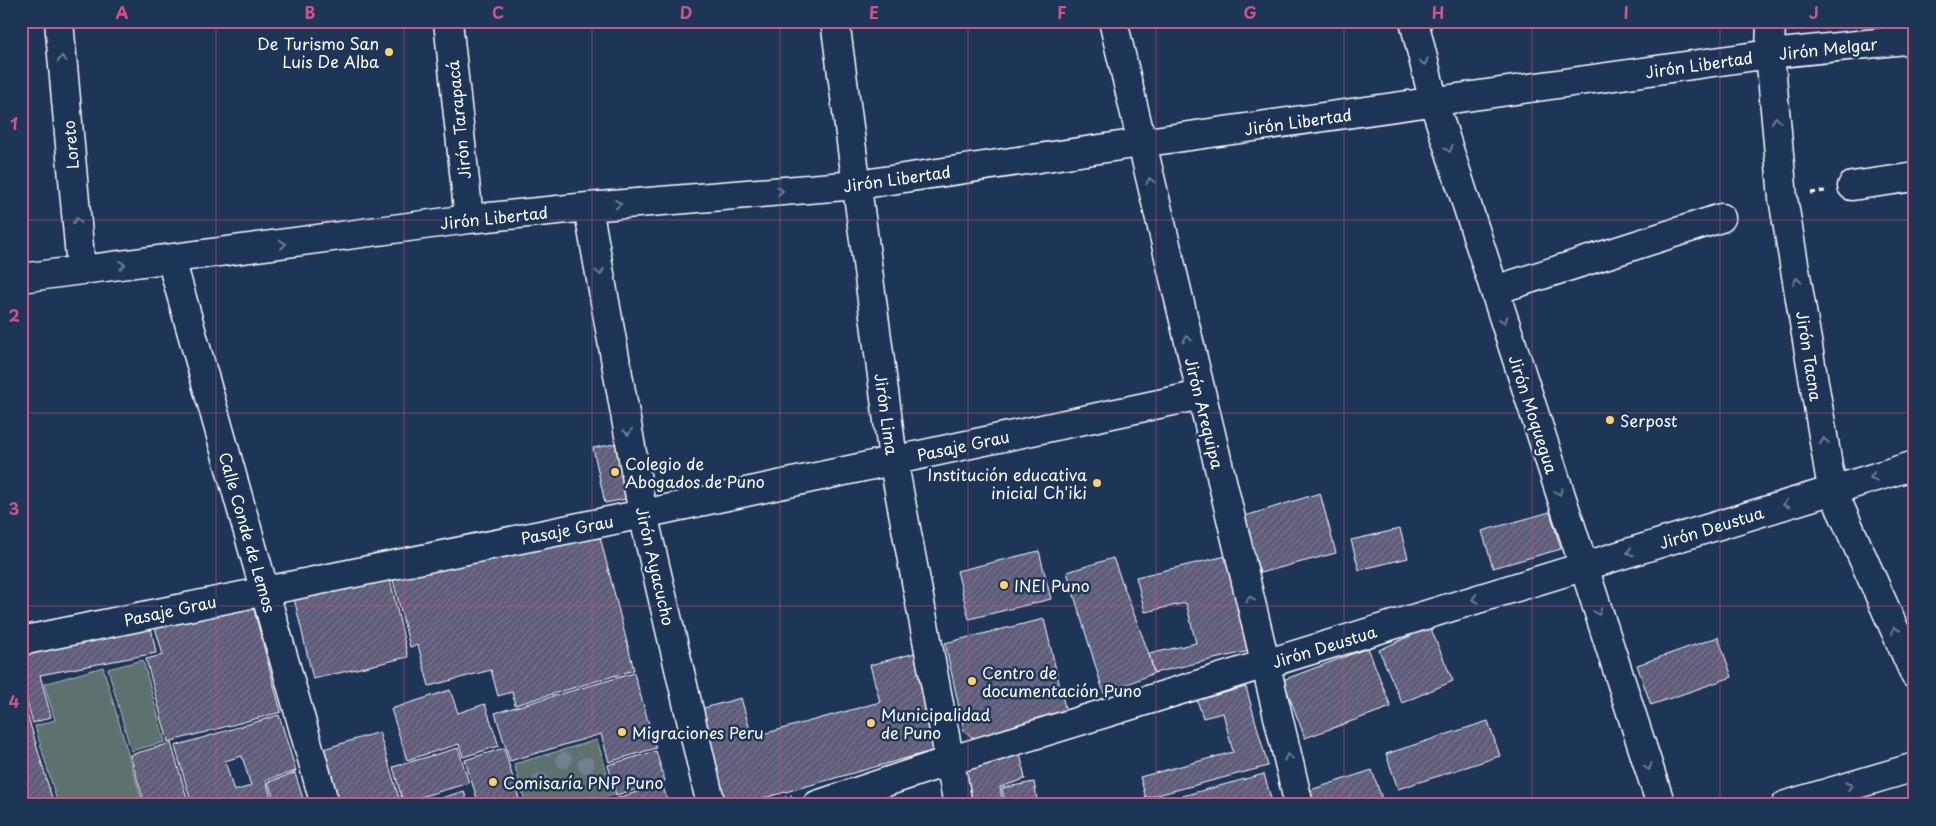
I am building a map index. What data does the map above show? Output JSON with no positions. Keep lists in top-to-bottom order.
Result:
{
  "streets": {
    "street": [
      "Jirón Melgar",
      "Jirón Libertad",
      "Jirón Tarapacá",
      "Loreto",
      "Jirón Tacna",
      "Jirón Arequipa",
      "Jirón Lima",
      "Jirón Moquegua",
      "Pasaje Grau",
      "Jirón Deustua",
      "Calle Conde de Lemos",
      "Jirón Ayacucho"
    ]
  },
  "crossings": [
    ["Jirón Melgar", "Jirón Libertad"],
    ["Jirón Melgar", "Jirón Tacna"],
    ["Jirón Libertad", "Jirón Tarapacá"],
    ["Jirón Libertad", "Loreto"],
    ["Jirón Libertad", "Jirón Tacna"],
    ["Jirón Libertad", "Jirón Arequipa"],
    ["Jirón Libertad", "Jirón Lima"],
    ["Jirón Libertad", "Jirón Moquegua"],
    ["Jirón Libertad", "Calle Conde de Lemos"],
    ["Jirón Libertad", "Jirón Ayacucho"],
    ["Jirón Tacna", "Jirón Deustua"],
    ["Jirón Arequipa", "Pasaje Grau"],
    ["Jirón Arequipa", "Jirón Deustua"],
    ["Jirón Lima", "Pasaje Grau"],
    ["Jirón Lima", "Jirón Deustua"],
    ["Jirón Moquegua", "Jirón Deustua"],
    ["Pasaje Grau", "Calle Conde de Lemos"],
    ["Pasaje Grau", "Jirón Ayacucho"]
  ],
  "one_way": [
    "Jirón Libertad",
    "Loreto",
    "Jirón Tacna",
    "Jirón Arequipa",
    "Jirón Moquegua",
    "Jirón Deustua",
    "Jirón Ayacucho"
  ],
  "places": [
    "De Turismo San Luis De Alba",
    "Serpost",
    "Colegio de Abogados de Puno",
    "Institución educativa inicial Ch'iki",
    "INEI Puno",
    "Centro de documentación Puno",
    "Municipalidad de Puno",
    "Migraciones Peru",
    "Comisaría PNP Puno"
  ],
  "grid": {
    "columns": [
      "A",
      "B",
      "C",
      "D",
      "E",
      "F",
      "G",
      "H",
      "I",
      "J"
    ],
    "rows": [
      "1",
      "2",
      "3",
      "4"
    ]
  }
}
